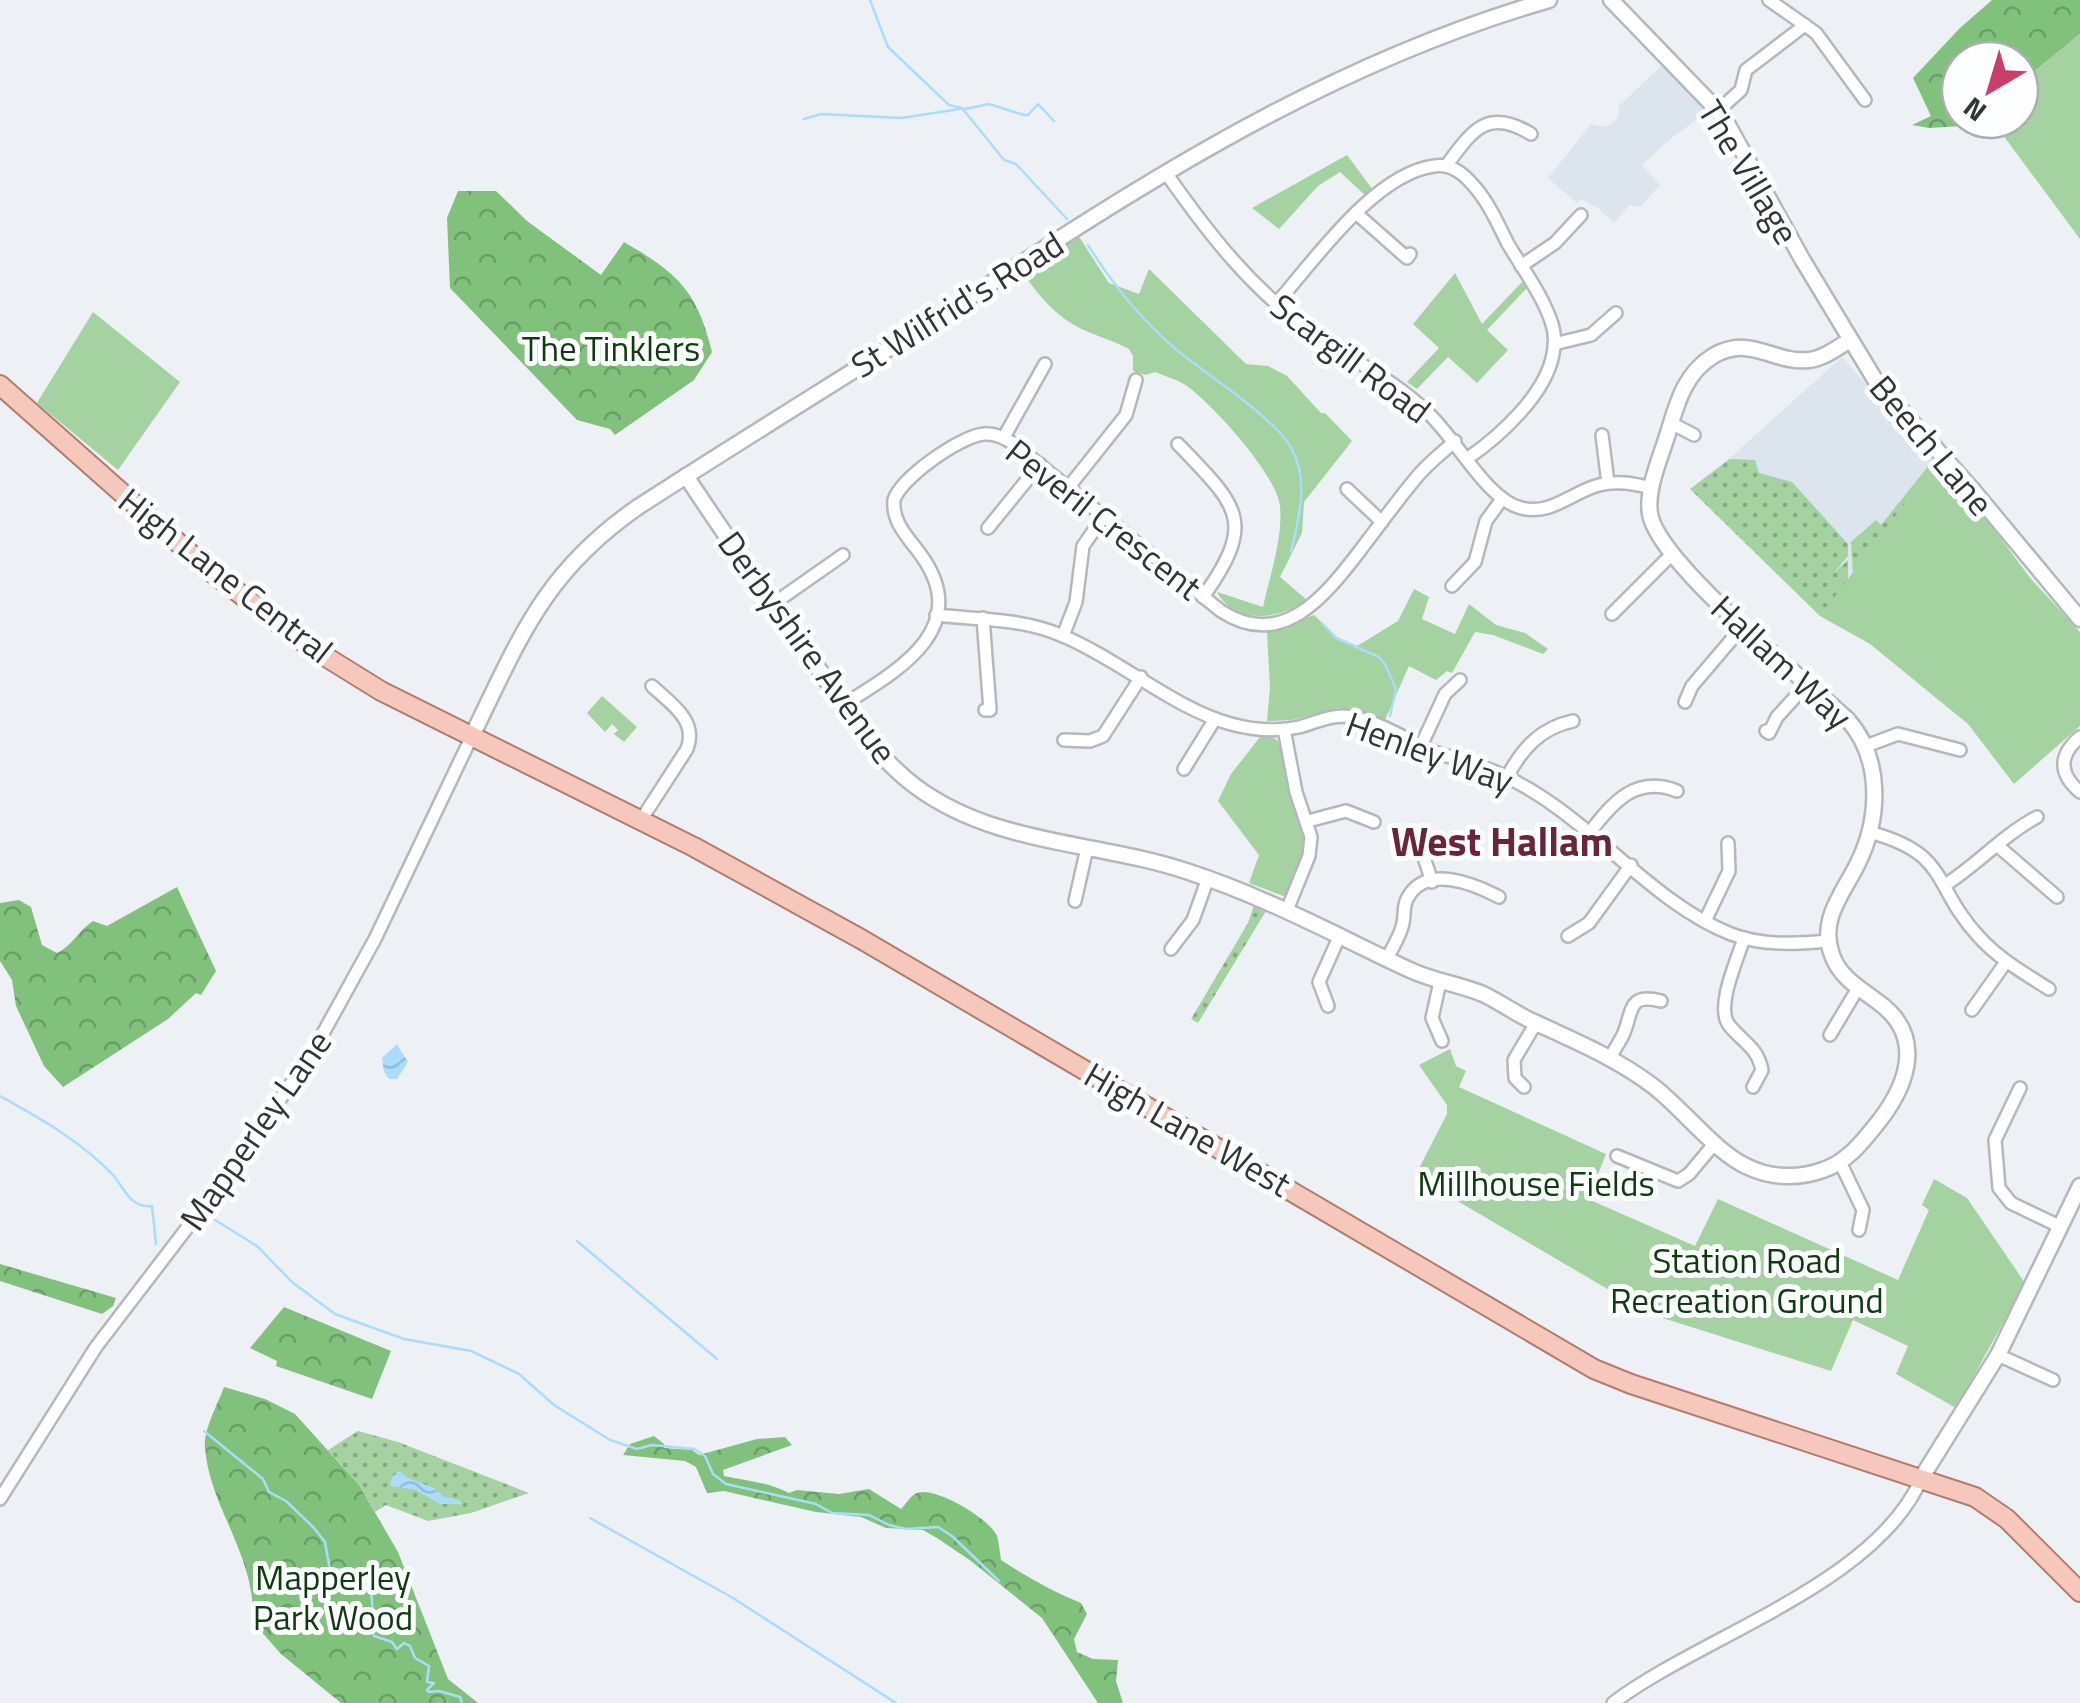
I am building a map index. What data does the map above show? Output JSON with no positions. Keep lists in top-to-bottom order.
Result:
{
  "streets": {
    "main road": ["High Lane Central", "High Lane West"],
    "street": [
      "The Village",
      "St Wilfrid's Road",
      "Scargill Road",
      "Beech Lane",
      "Peveril Crescent",
      "Derbyshire Avenue",
      "Hallam Way",
      "Henley Way",
      "Mapperley Lane"
    ]
  },
  "crossings": [
    ["The Village", "Beech Lane"],
    ["St Wilfrid's Road", "Scargill Road"],
    ["St Wilfrid's Road", "High Lane Central"],
    ["St Wilfrid's Road", "Derbyshire Avenue"],
    ["St Wilfrid's Road", "High Lane West"],
    ["St Wilfrid's Road", "Mapperley Lane"],
    ["Scargill Road", "Peveril Crescent"],
    ["Beech Lane", "Hallam Way"],
    ["Peveril Crescent", "Henley Way"],
    ["High Lane Central", "High Lane West"],
    ["High Lane Central", "Mapperley Lane"],
    ["Hallam Way", "Henley Way"],
    ["High Lane West", "Mapperley Lane"]
  ],
  "districts": ["West Hallam"],
  "parks": [
    "The Tinklers",
    "Millhouse Fields",
    "Station Road Recreation Ground",
    "Mapperley Park Wood"
  ],
  "north": "bottom left"
}
